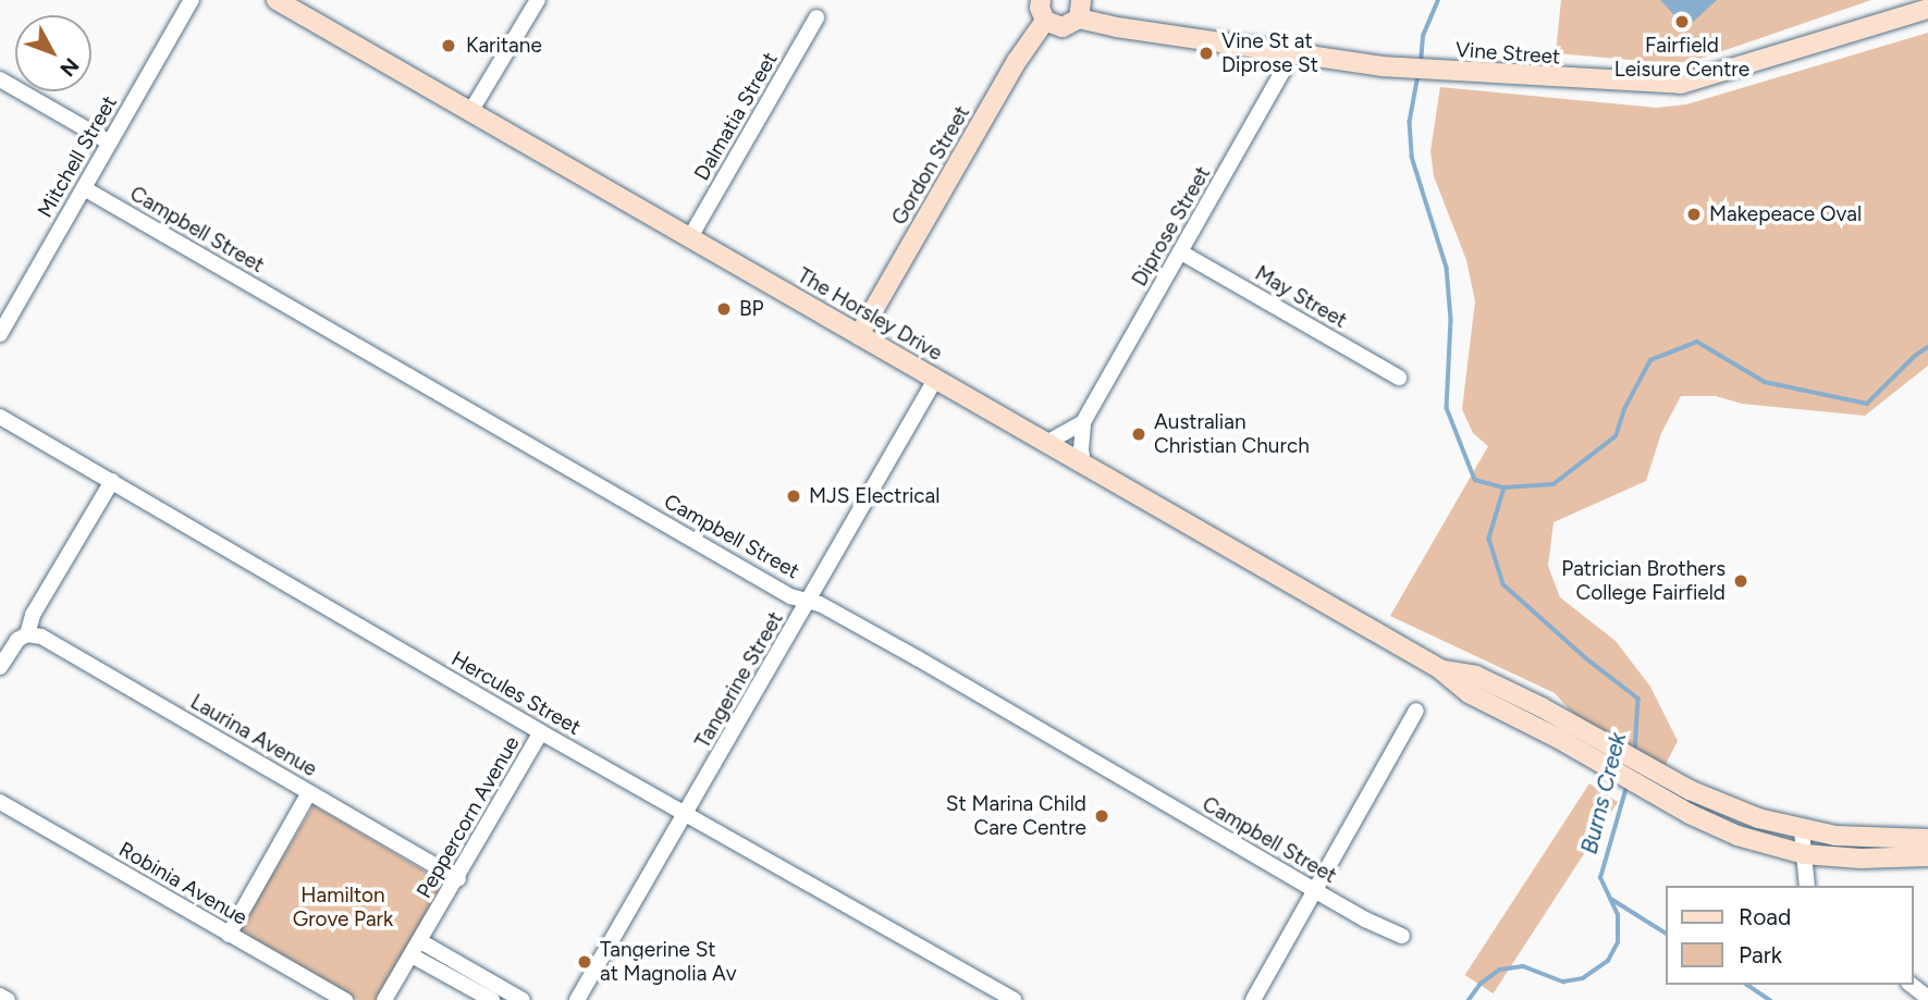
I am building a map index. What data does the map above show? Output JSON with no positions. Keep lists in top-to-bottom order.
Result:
{
  "streets": {
    "main road": ["Vine Street", "Gordon Street", "The Horsley Drive"],
    "street": [
      "Dalmatia Street",
      "Mitchell Street",
      "Diprose Street",
      "Campbell Street",
      "May Street",
      "Tangerine Street",
      "Hercules Street",
      "Laurina Avenue",
      "Peppercorn Avenue",
      "Robinia Avenue"
    ]
  },
  "crossings": [
    ["Vine Street", "Gordon Street"],
    ["Vine Street", "Diprose Street"],
    ["Dalmatia Street", "The Horsley Drive"],
    ["Mitchell Street", "Campbell Street"],
    ["Gordon Street", "The Horsley Drive"],
    ["Diprose Street", "May Street"],
    ["Diprose Street", "The Horsley Drive"],
    ["Campbell Street", "Tangerine Street"],
    ["The Horsley Drive", "Tangerine Street"],
    ["Tangerine Street", "Hercules Street"],
    ["Hercules Street", "Peppercorn Avenue"],
    ["Laurina Avenue", "Peppercorn Avenue"]
  ],
  "water": ["Burns Creek"],
  "parks": ["Hamilton Grove Park"],
  "places": [
    "Fairfield Leisure Centre",
    "Karitane",
    "Vine St at Diprose St",
    "Makepeace Oval",
    "BP",
    "Australian Christian Church",
    "MJS Electrical",
    "Patrician Brothers College Fairfield",
    "St Marina Child Care Centre",
    "Tangerine St at Magnolia Av"
  ],
  "legend": ["Road", "Park"],
  "north": "bottom right"
}
